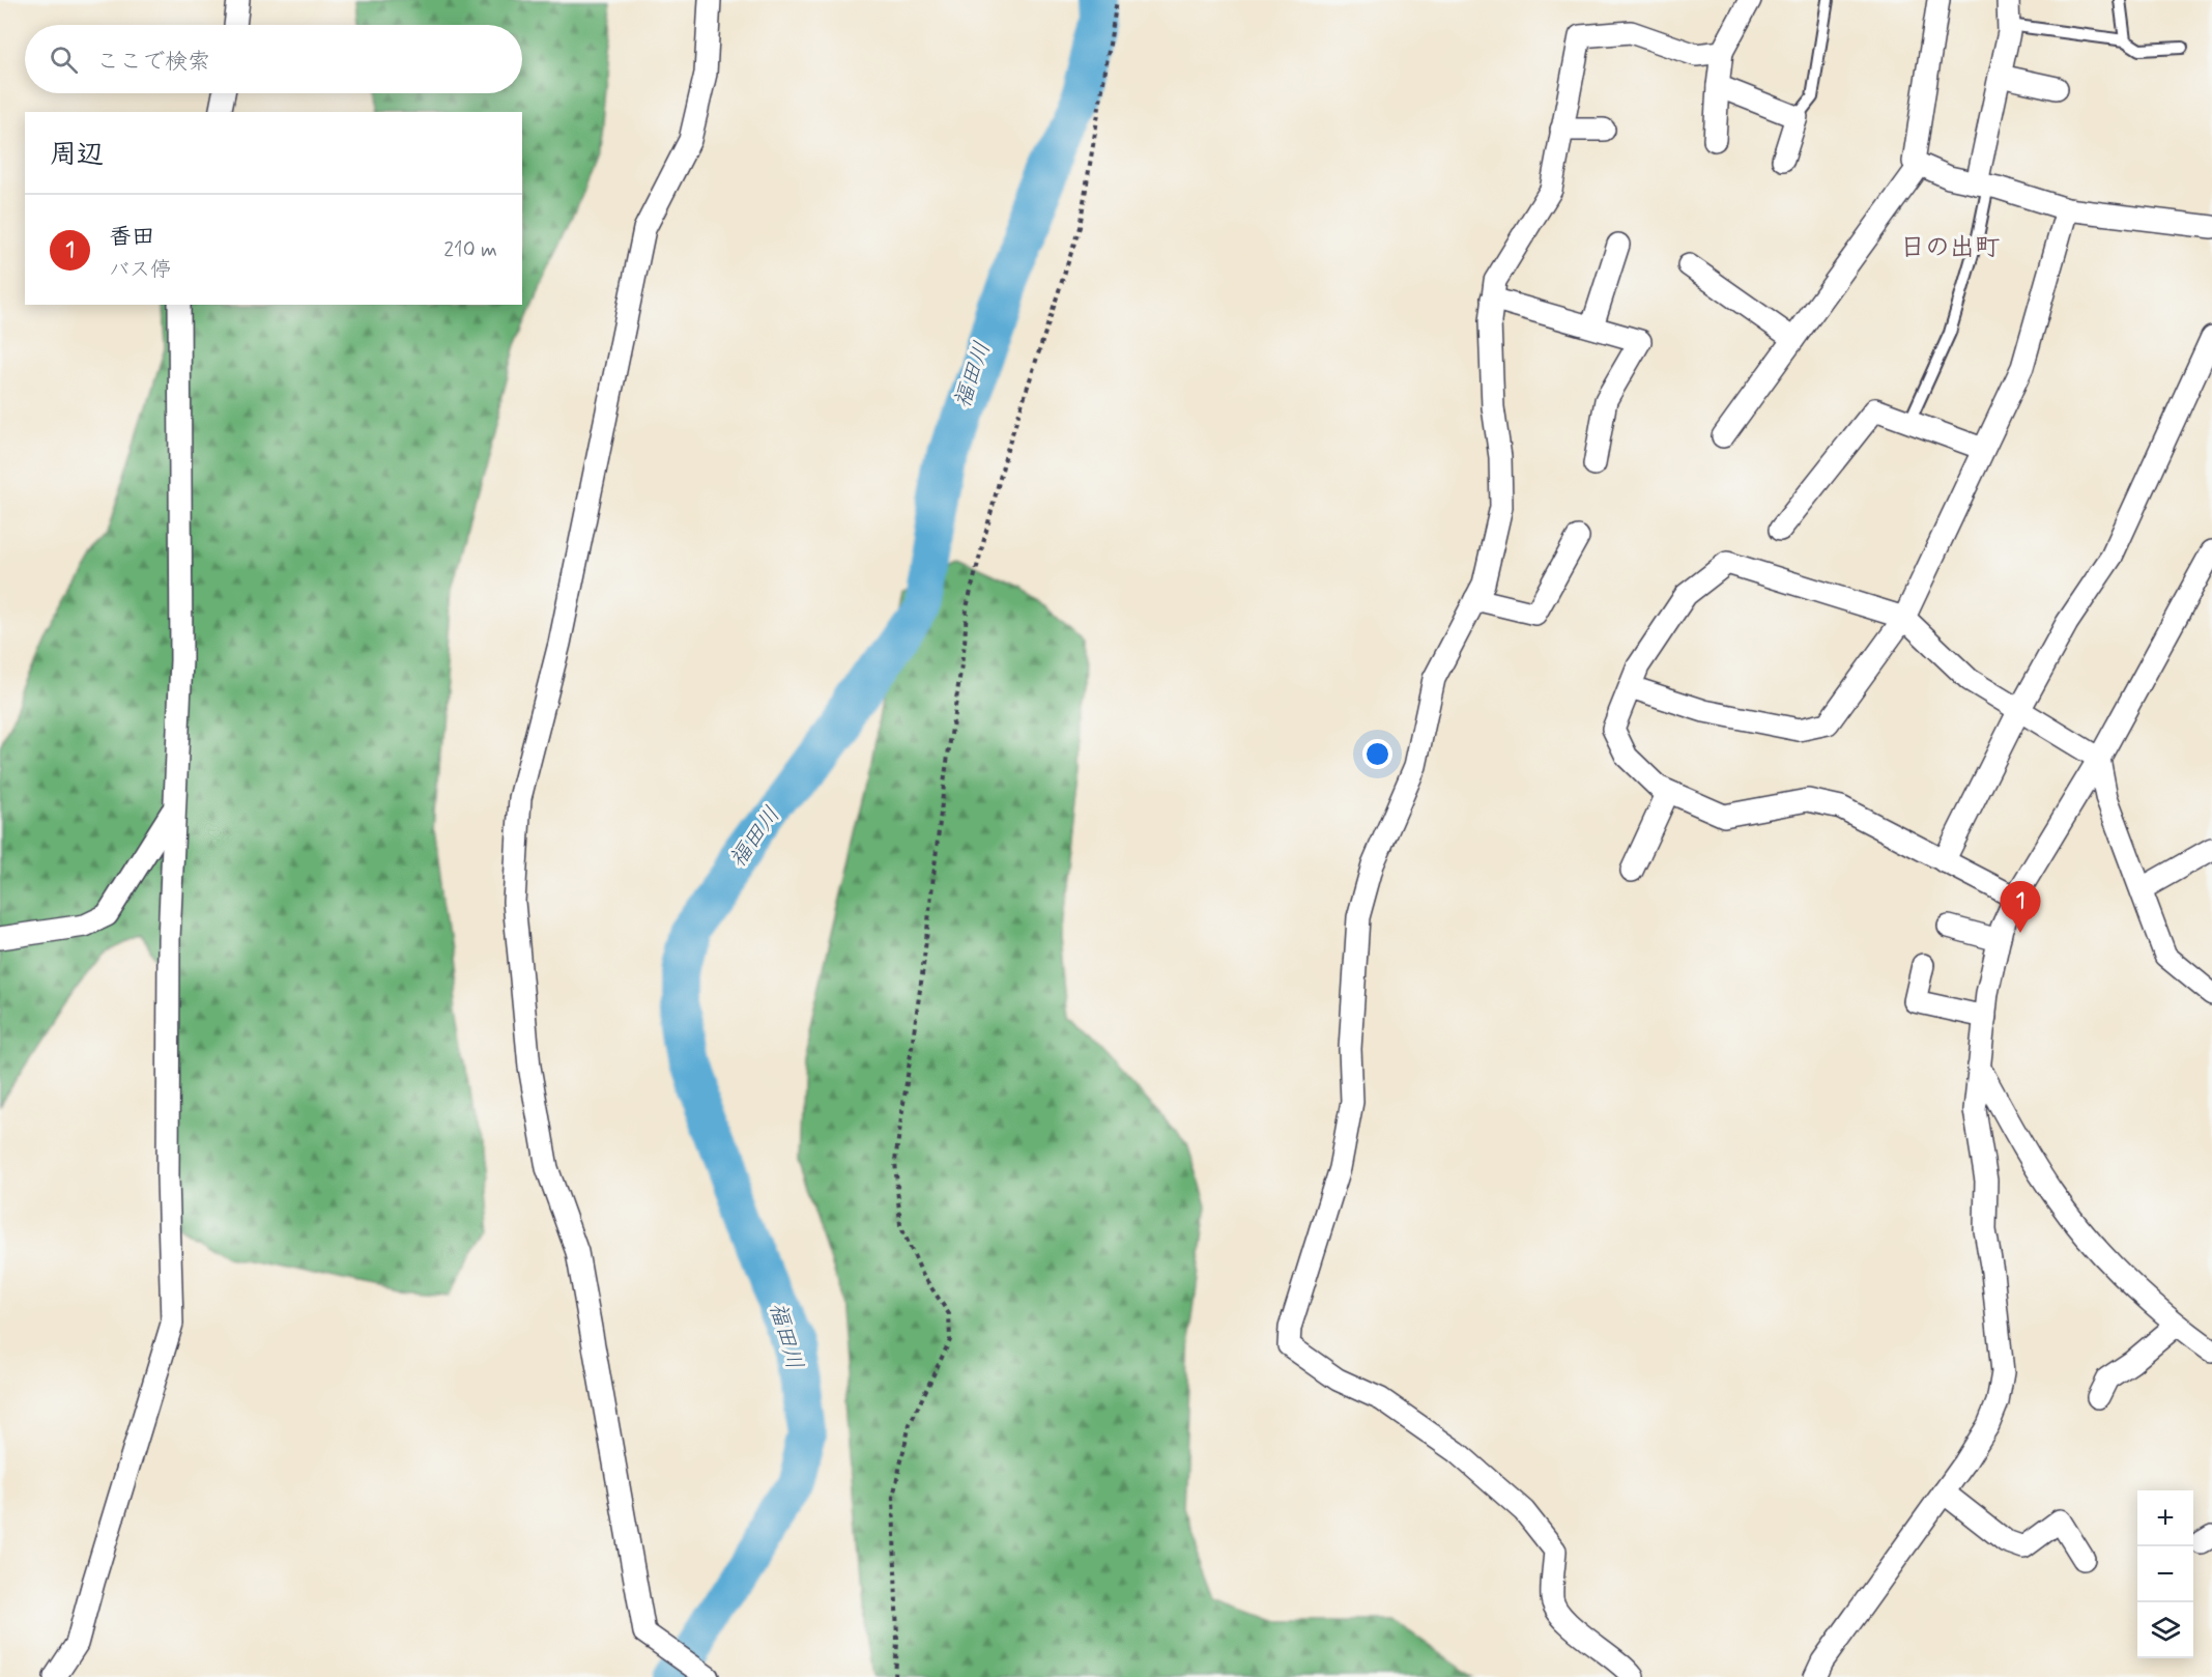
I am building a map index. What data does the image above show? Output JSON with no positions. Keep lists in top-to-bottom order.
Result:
{
  "districts": ["日の出町"],
  "water": ["福田川"],
  "page": {
    "search": "ここで検索",
    "heading": "周辺",
    "list": [
      {
        "mark": "1",
        "name": "香田",
        "note": "バス停",
        "value": "210 m"
      }
    ],
    "pins": "1",
    "map_buttons": ["+", "−"]
  }
}
